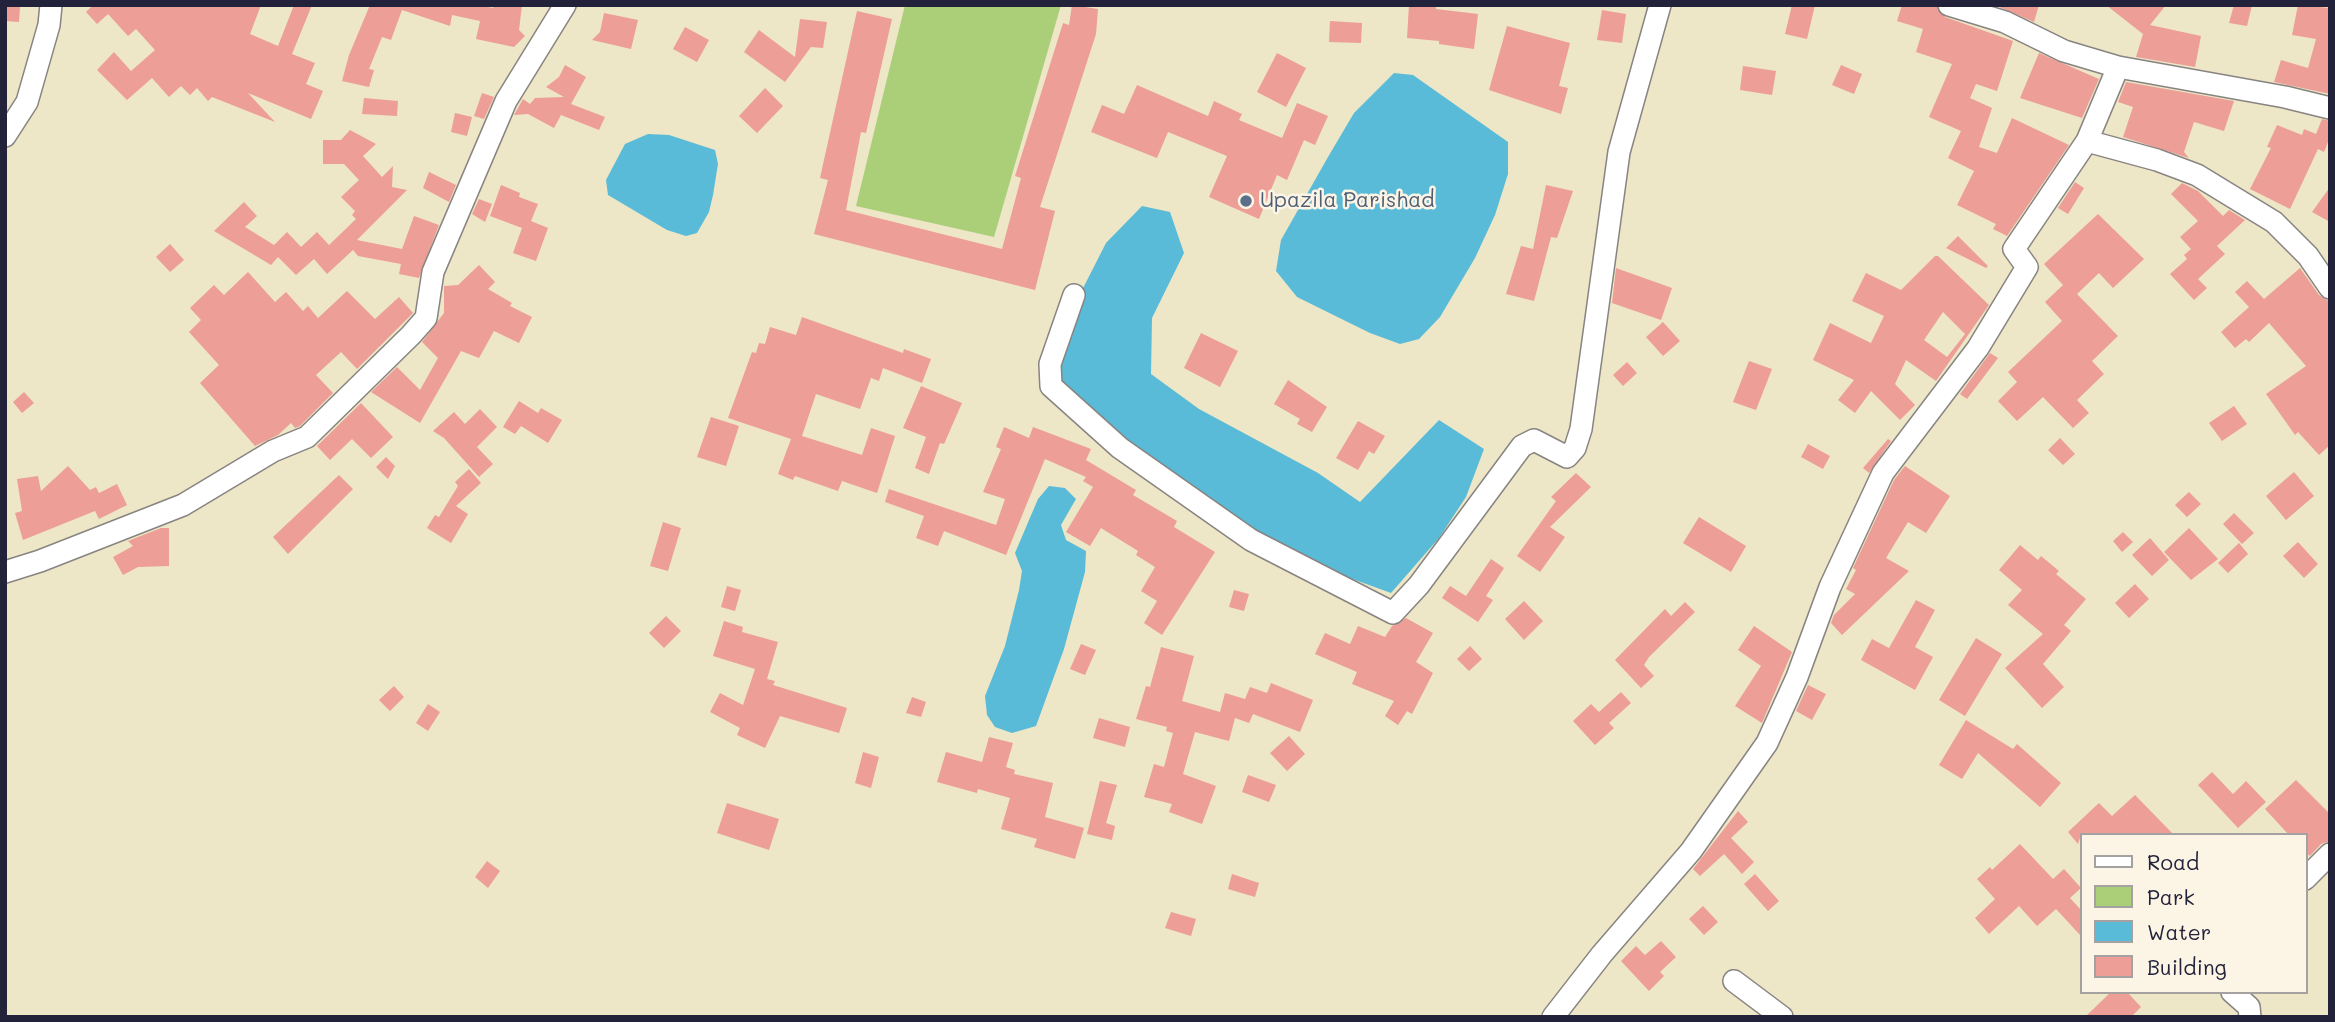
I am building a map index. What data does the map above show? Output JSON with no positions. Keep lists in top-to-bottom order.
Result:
{
  "places": ["Upazila Parishad"],
  "legend": [
    "Road",
    "Park",
    "Water",
    "Building"
  ]
}
